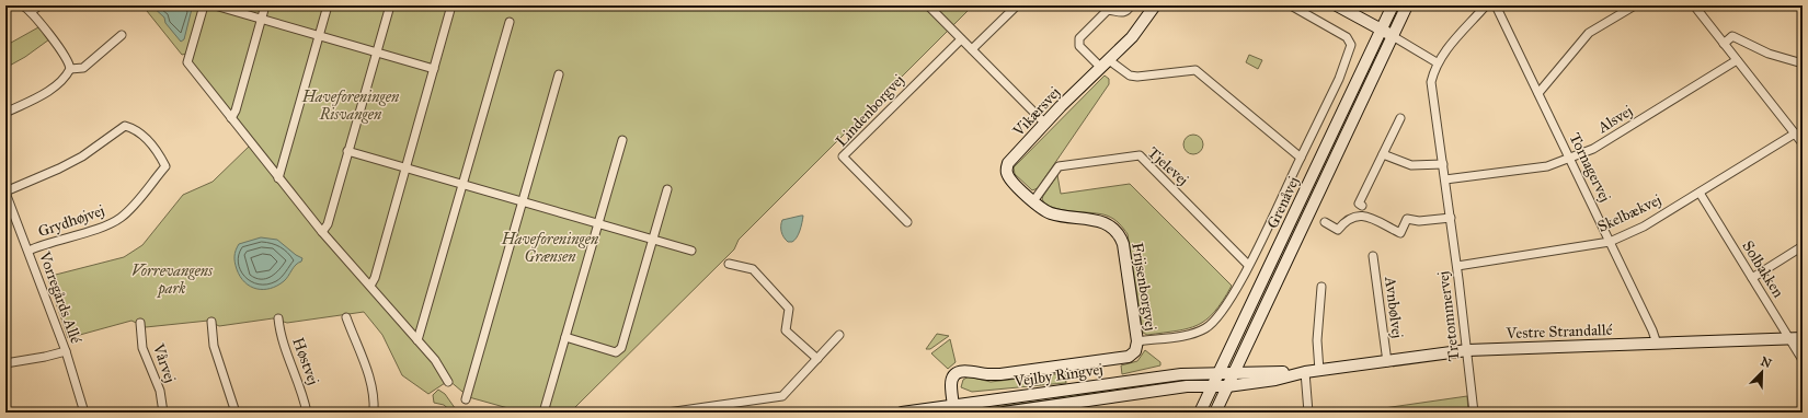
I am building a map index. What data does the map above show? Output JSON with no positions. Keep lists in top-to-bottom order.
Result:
{
  "streets": {
    "street": [
      "Lindenborgvej",
      "Vikærsvej",
      "Alsvej",
      "Tjelevej",
      "Tornagervej",
      "Grenåvej",
      "Skelbækvej",
      "Grydhøjvej",
      "Solbakken",
      "Frijsenborgvej",
      "Vorregårds Allé",
      "Avnbølvej",
      "Tretommervej",
      "Vestre Strandallé",
      "Høstvej",
      "Vårvej",
      "Vejlby Ringvej"
    ]
  },
  "crossings": [
    ["Vikærsvej", "Frijsenborgvej"],
    ["Alsvej", "Tornagervej"],
    ["Alsvej", "Tretommervej"],
    ["Tjelevej", "Frijsenborgvej"],
    ["Tornagervej", "Skelbækvej"],
    ["Tornagervej", "Vestre Strandallé"],
    ["Grenåvej", "Vestre Strandallé"],
    ["Grenåvej", "Vejlby Ringvej"],
    ["Skelbækvej", "Solbakken"],
    ["Skelbækvej", "Tretommervej"],
    ["Grydhøjvej", "Vorregårds Allé"],
    ["Solbakken", "Vestre Strandallé"],
    ["Frijsenborgvej", "Vejlby Ringvej"],
    ["Avnbølvej", "Vestre Strandallé"],
    ["Tretommervej", "Vestre Strandallé"],
    ["Vestre Strandallé", "Vejlby Ringvej"]
  ],
  "parks": ["Haveforeningen Risvangen", "Haveforeningen Grænsen", "Vorrevangens park"],
  "north": "top right"
}
